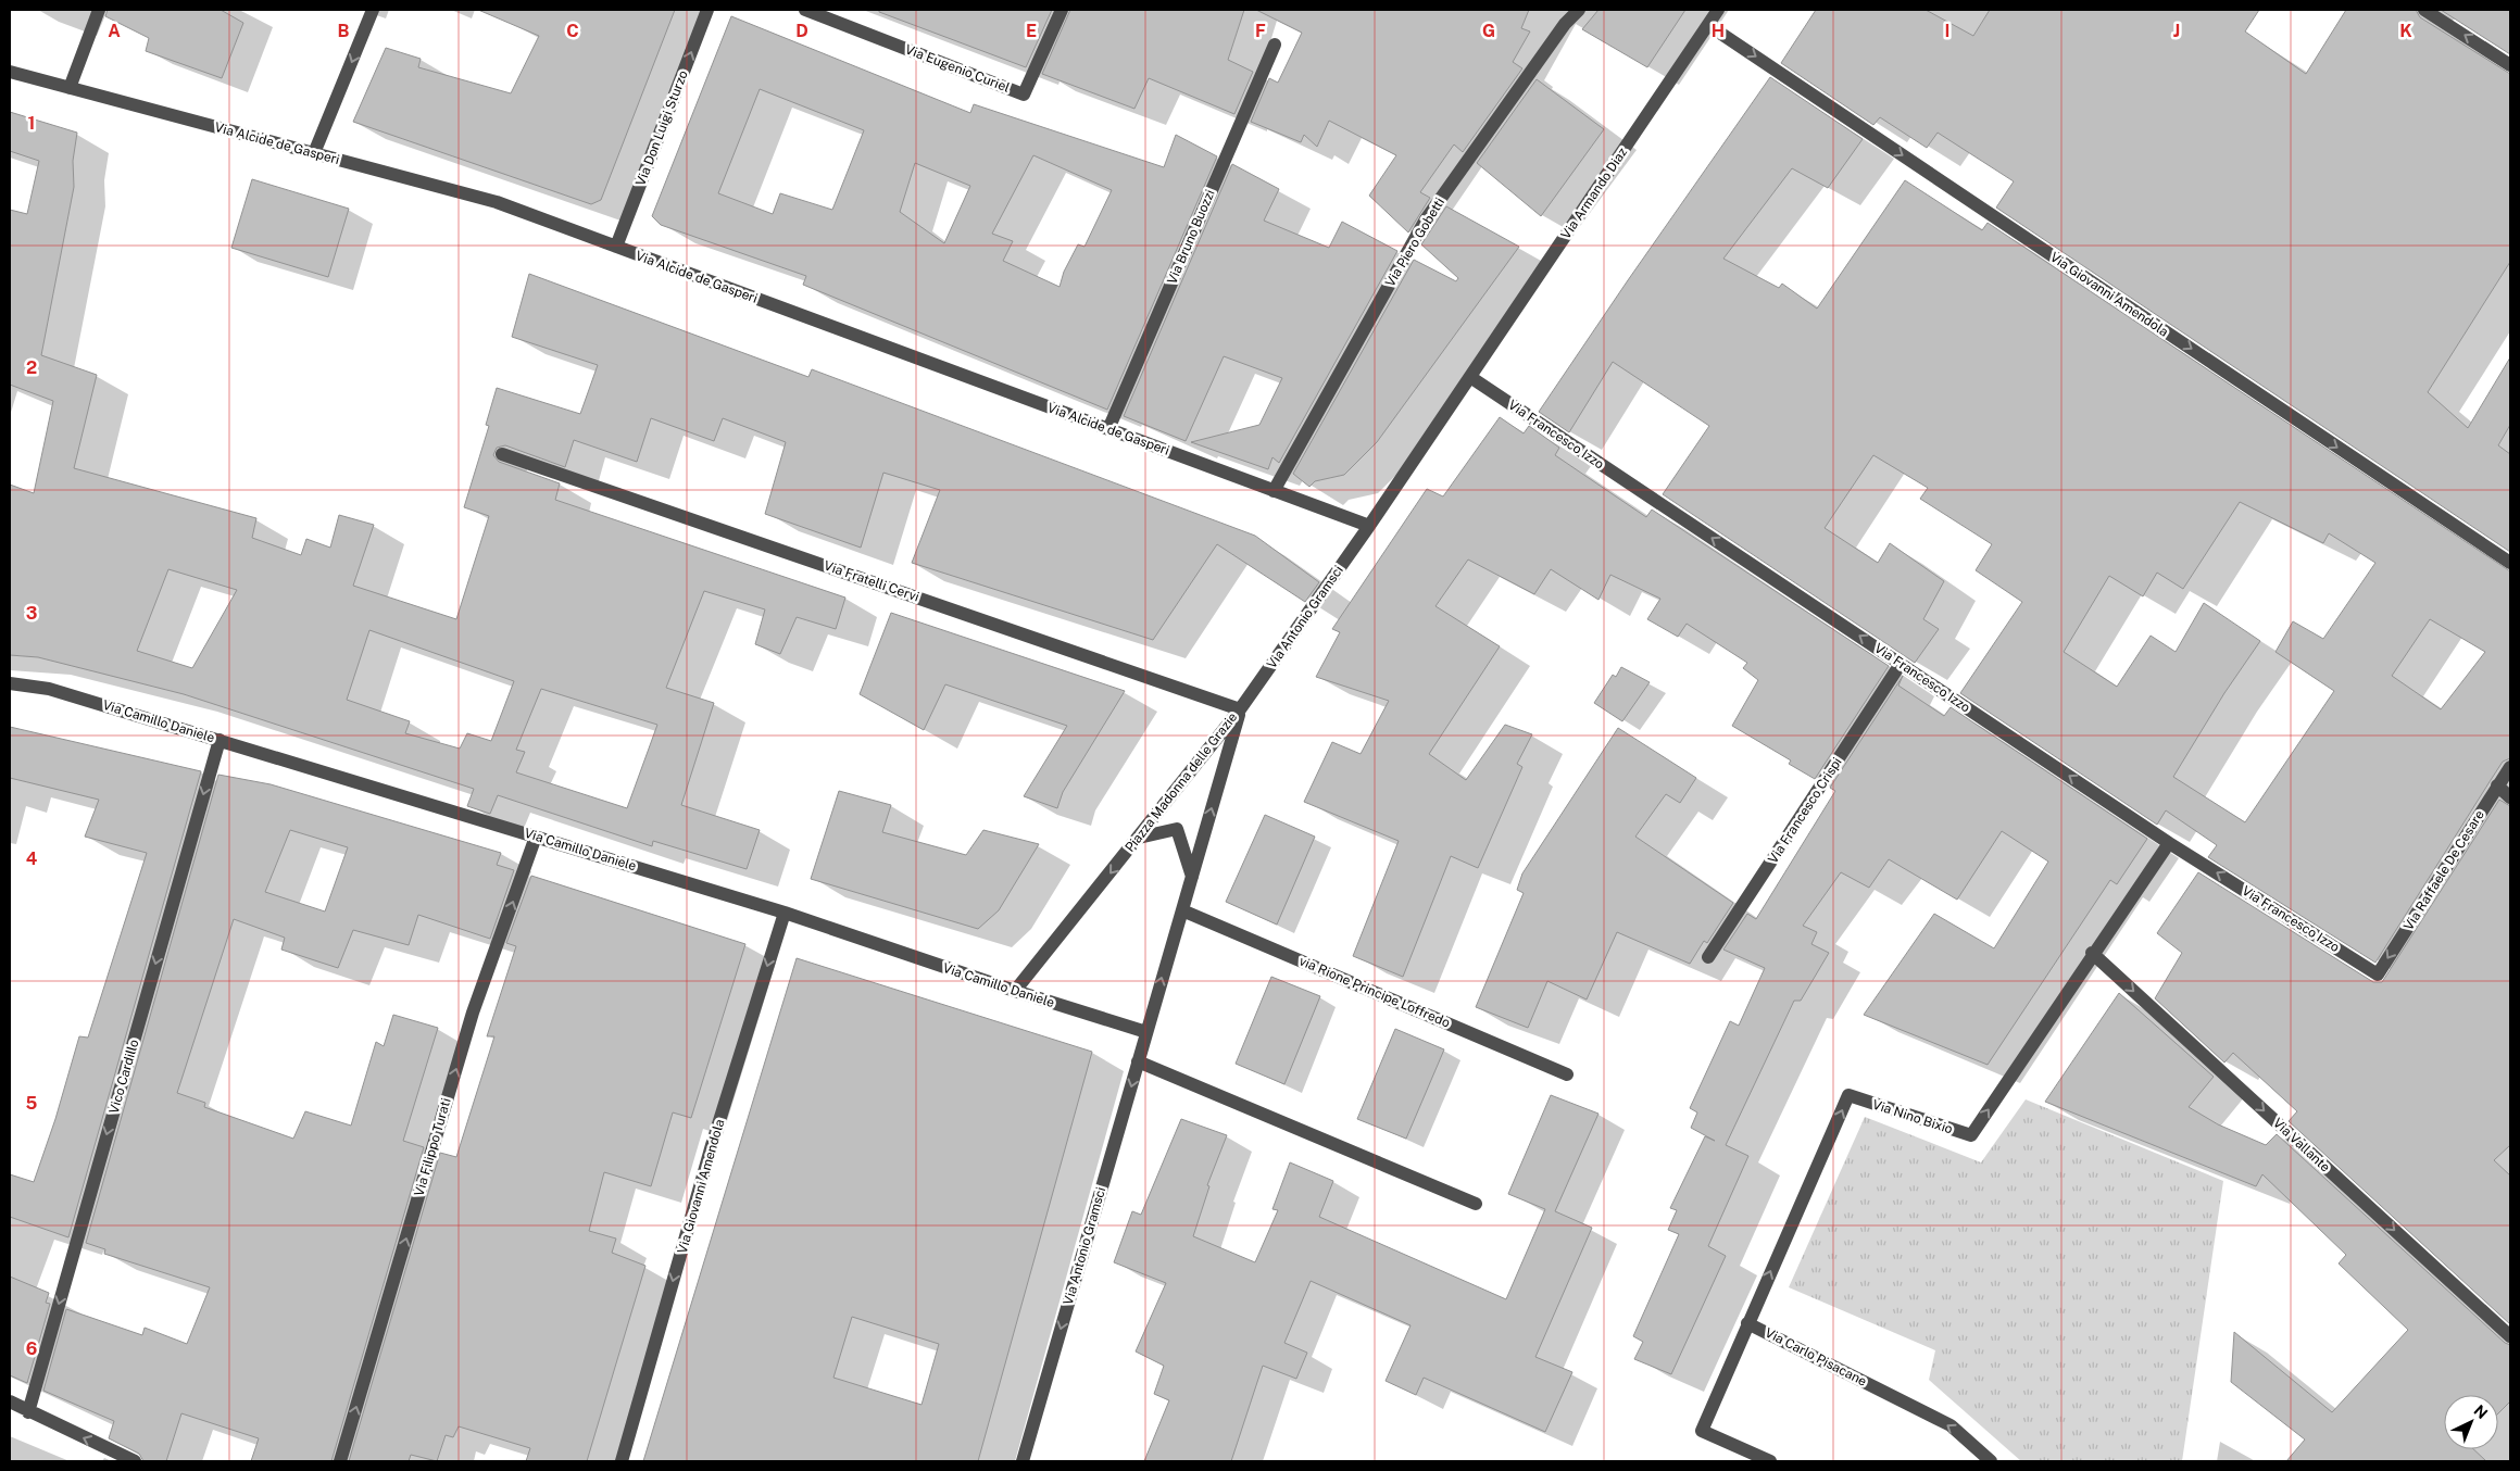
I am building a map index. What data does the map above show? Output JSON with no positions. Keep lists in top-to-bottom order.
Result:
{
  "streets": {
    "street": [
      "Via Eugenio Curiel",
      "Via Don Luigi Sturzo",
      "Via Alcide de Gasperi",
      "Via Armando Diaz",
      "Via Bruno Buozzi",
      "Via Piero Gobetti",
      "Via Giovanni Amendola",
      "Via Francesco Izzo",
      "Via Fratelli Cervi",
      "Via Antonio Gramsci",
      "Via Camillo Daniele",
      "Piazza Madonna delle Grazie",
      "Via Francesco Crispi",
      "Via Raffaele De Cesare",
      "via Rione Principe Loffredo",
      "Vico Cardillo",
      "Via Nino Bixio",
      "Via Vallante",
      "Via Filippo Turati",
      "Via Carlo Pisacane"
    ]
  },
  "crossings": [
    ["Via Don Luigi Sturzo", "Via Alcide de Gasperi"],
    ["Via Alcide de Gasperi", "Via Armando Diaz"],
    ["Via Alcide de Gasperi", "Via Bruno Buozzi"],
    ["Via Alcide de Gasperi", "Via Piero Gobetti"],
    ["Via Alcide de Gasperi", "Via Antonio Gramsci"],
    ["Via Armando Diaz", "Via Giovanni Amendola"],
    ["Via Armando Diaz", "Via Francesco Izzo"],
    ["Via Armando Diaz", "Via Antonio Gramsci"],
    ["Via Giovanni Amendola", "Via Camillo Daniele"],
    ["Via Francesco Izzo", "Via Francesco Crispi"],
    ["Via Francesco Izzo", "Via Raffaele De Cesare"],
    ["Via Francesco Izzo", "Via Nino Bixio"],
    ["Via Fratelli Cervi", "Via Antonio Gramsci"],
    ["Via Fratelli Cervi", "Piazza Madonna delle Grazie"],
    ["Via Antonio Gramsci", "Via Camillo Daniele"],
    ["Via Antonio Gramsci", "Piazza Madonna delle Grazie"],
    ["Via Camillo Daniele", "Piazza Madonna delle Grazie"],
    ["Via Camillo Daniele", "Vico Cardillo"],
    ["Via Camillo Daniele", "Via Filippo Turati"],
    ["Piazza Madonna delle Grazie", "via Rione Principe Loffredo"],
    ["Via Nino Bixio", "Via Vallante"],
    ["Via Nino Bixio", "Via Carlo Pisacane"]
  ],
  "one_way": [
    "Via Don Luigi Sturzo",
    "Via Giovanni Amendola",
    "Via Francesco Izzo",
    "Via Antonio Gramsci",
    "Via Raffaele De Cesare",
    "Vico Cardillo",
    "Via Nino Bixio",
    "Via Vallante",
    "Via Filippo Turati",
    "Via Carlo Pisacane"
  ],
  "north": "top right",
  "grid": {
    "columns": [
      "A",
      "B",
      "C",
      "D",
      "E",
      "F",
      "G",
      "H",
      "I",
      "J",
      "K"
    ],
    "rows": [
      "1",
      "2",
      "3",
      "4",
      "5",
      "6"
    ]
  }
}
